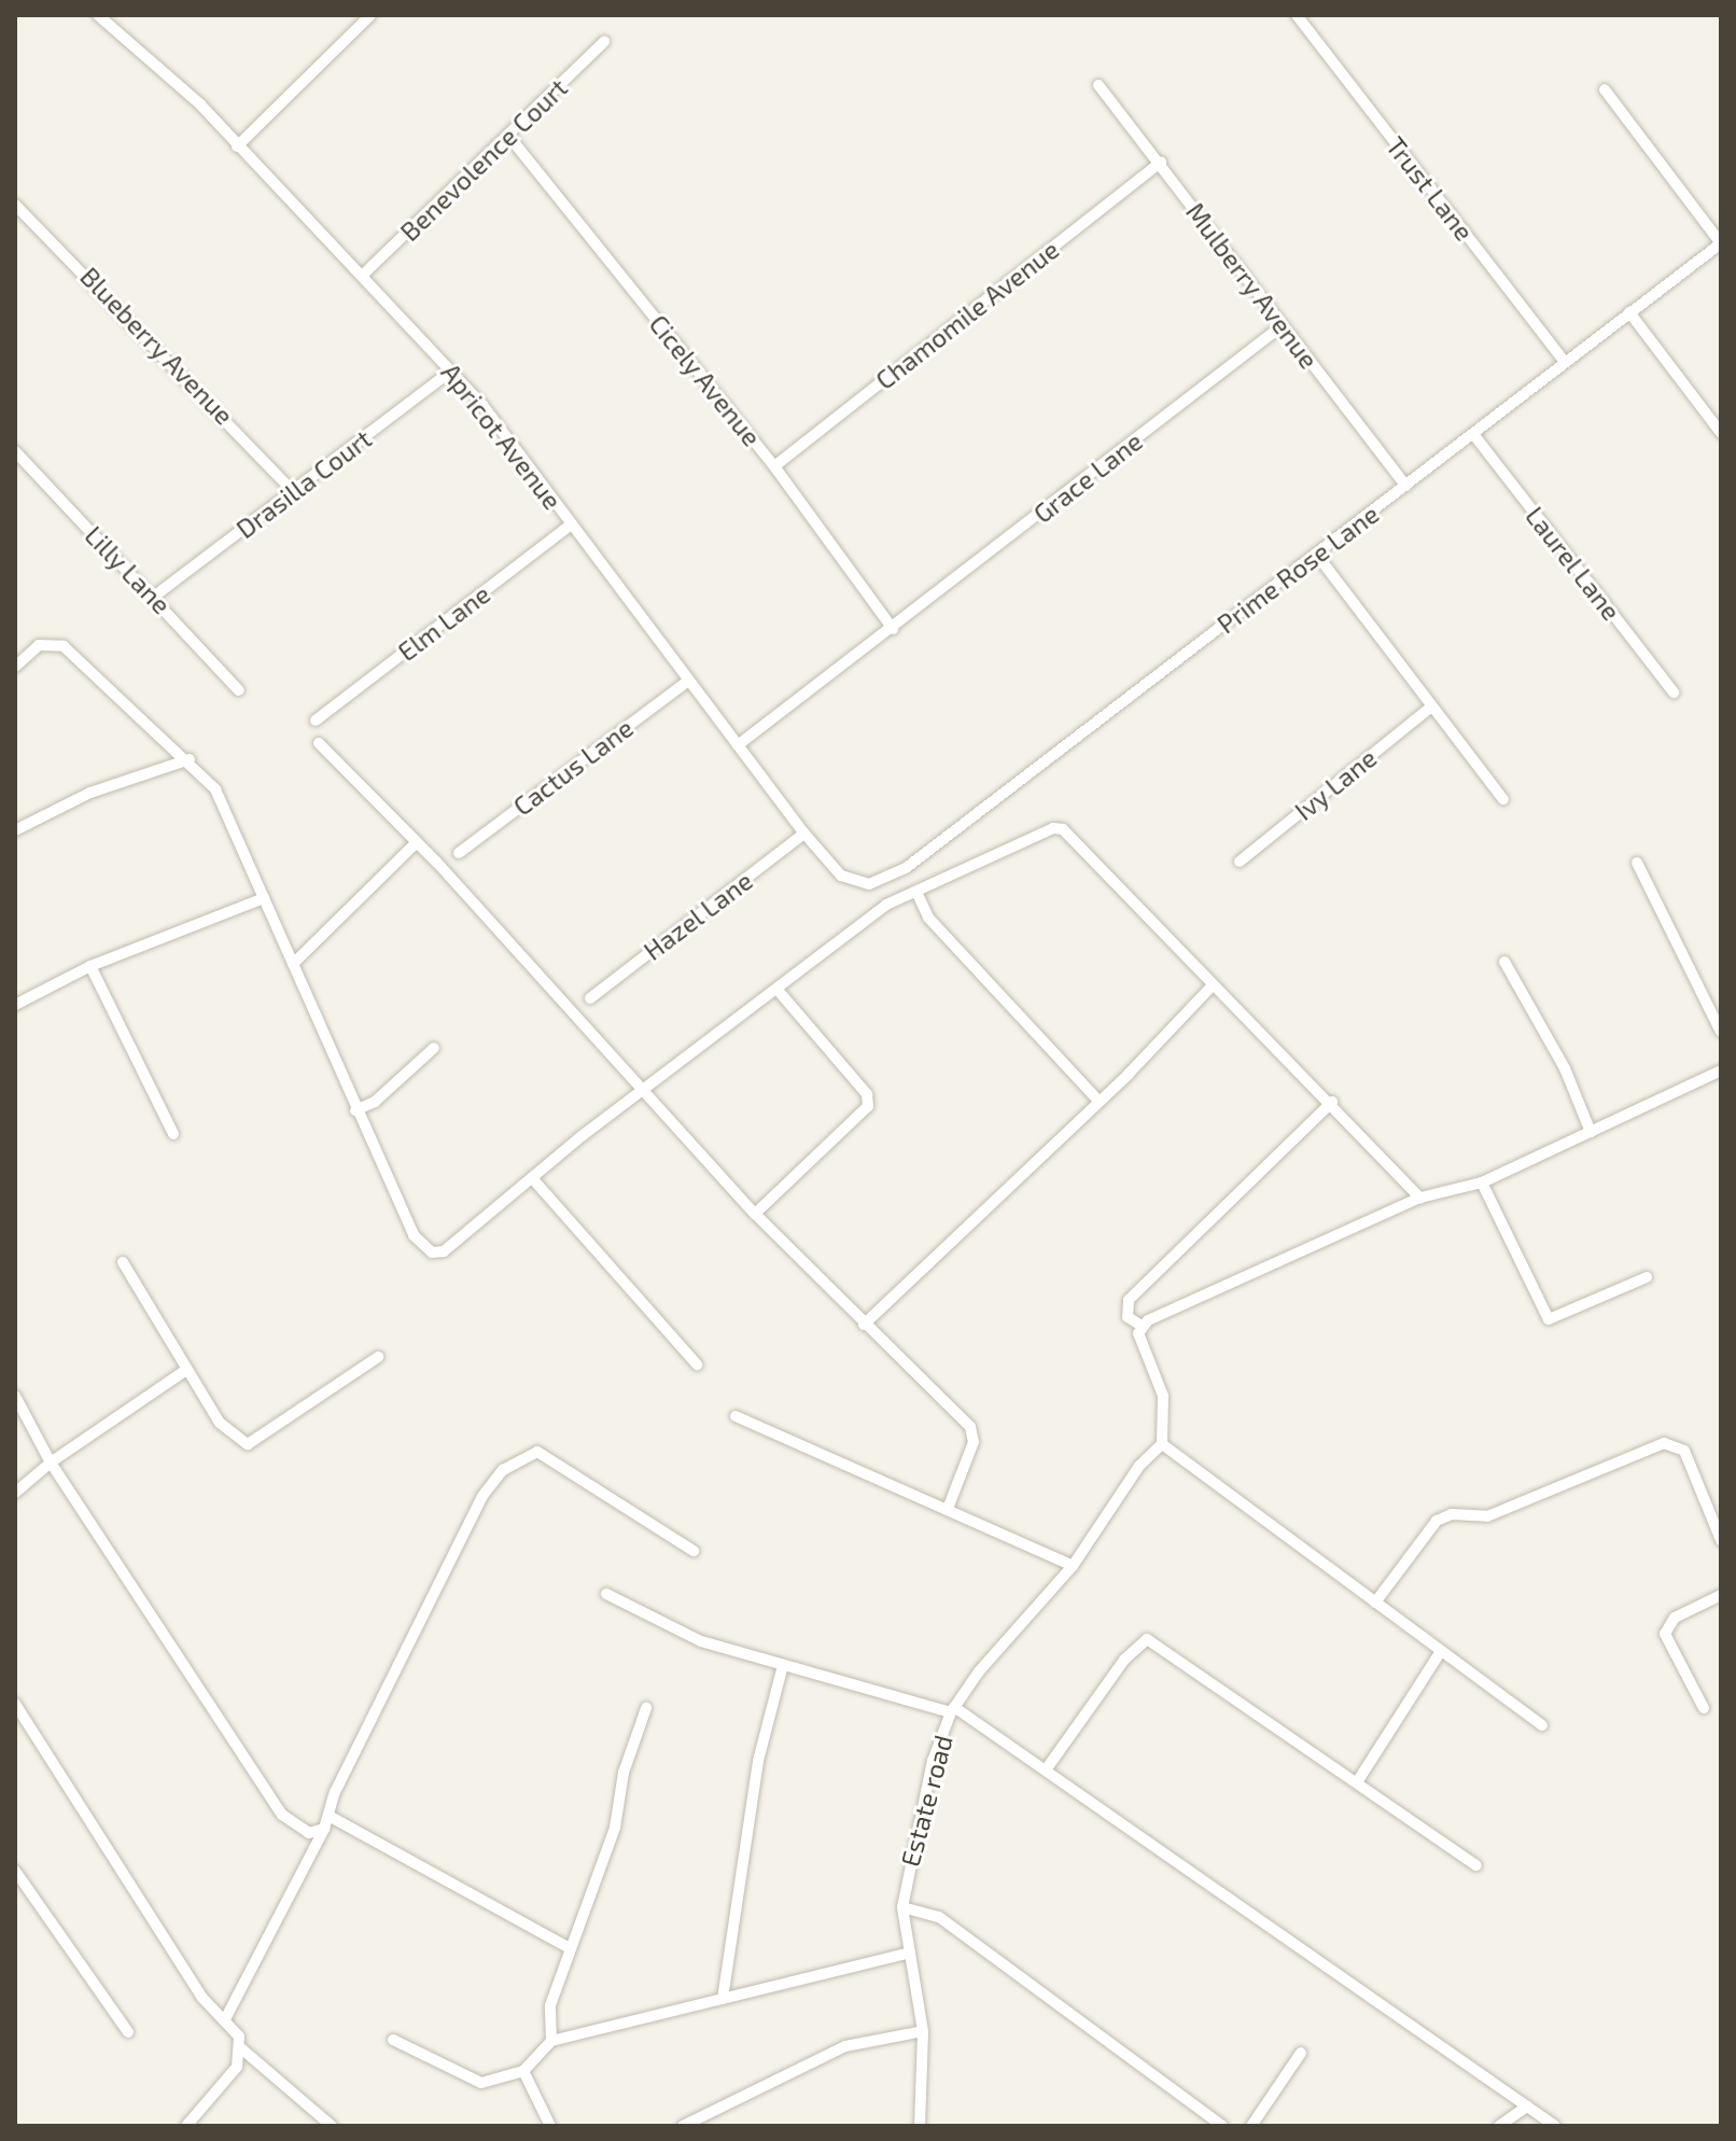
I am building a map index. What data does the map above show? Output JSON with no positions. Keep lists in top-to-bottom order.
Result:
{
  "streets": {
    "street": [
      "Benevolence Court",
      "Trust Lane",
      "Mulberry Avenue",
      "Chamomile Avenue",
      "Blueberry Avenue",
      "Cicely Avenue",
      "Apricot Avenue",
      "Grace Lane",
      "Drasilla Court",
      "Laurel Lane",
      "Prime Rose Lane",
      "Lilly Lane",
      "Elm Lane",
      "Cactus Lane",
      "Ivy Lane",
      "Hazel Lane",
      "Estate road"
    ]
  },
  "crossings": [
    ["Benevolence Court", "Cicely Avenue"],
    ["Benevolence Court", "Apricot Avenue"],
    ["Trust Lane", "Prime Rose Lane"],
    ["Mulberry Avenue", "Chamomile Avenue"],
    ["Mulberry Avenue", "Grace Lane"],
    ["Mulberry Avenue", "Prime Rose Lane"],
    ["Chamomile Avenue", "Cicely Avenue"],
    ["Blueberry Avenue", "Drasilla Court"],
    ["Cicely Avenue", "Grace Lane"],
    ["Apricot Avenue", "Grace Lane"],
    ["Apricot Avenue", "Drasilla Court"],
    ["Apricot Avenue", "Prime Rose Lane"],
    ["Apricot Avenue", "Elm Lane"],
    ["Apricot Avenue", "Cactus Lane"],
    ["Apricot Avenue", "Hazel Lane"],
    ["Drasilla Court", "Lilly Lane"],
    ["Laurel Lane", "Prime Rose Lane"]
  ]
}
